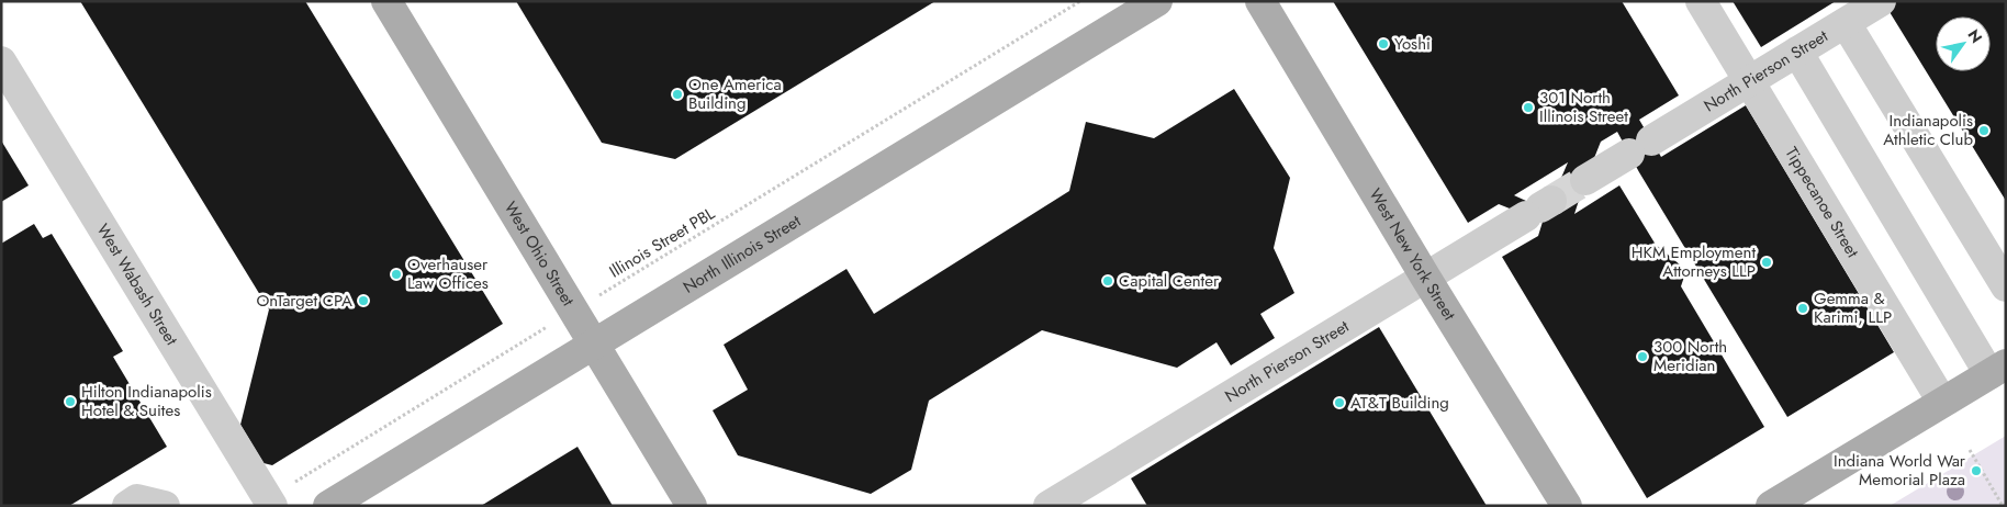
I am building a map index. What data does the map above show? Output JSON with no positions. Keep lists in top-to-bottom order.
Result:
{
  "streets": {
    "main road": ["West Ohio Street", "North Illinois Street", "West New York Street"],
    "lane": ["North Pierson Street", "Tippecanoe Street", "West Wabash Street"],
    "path": ["Illinois Street PBL"]
  },
  "crossings": [
    ["North Pierson Street", "Tippecanoe Street"],
    ["North Pierson Street", "West New York Street"],
    ["Illinois Street PBL", "West Ohio Street"],
    ["Illinois Street PBL", "West Wabash Street"],
    ["West Ohio Street", "North Illinois Street"]
  ],
  "places": [
    "Yoshi",
    "One America Building",
    "301 North Illinois Street",
    "Indianapolis Athletic Club",
    "HKM Employment Attorneys LLP",
    "Overhauser Law Offices",
    "Capital Center",
    "OnTarget CPA",
    "Gemma & Karimi, LLP",
    "300 North Meridian",
    "Hilton Indianapolis Hotel & Suites",
    "AT&T Building",
    "Indiana World War Memorial Plaza"
  ],
  "north": "top right"
}
